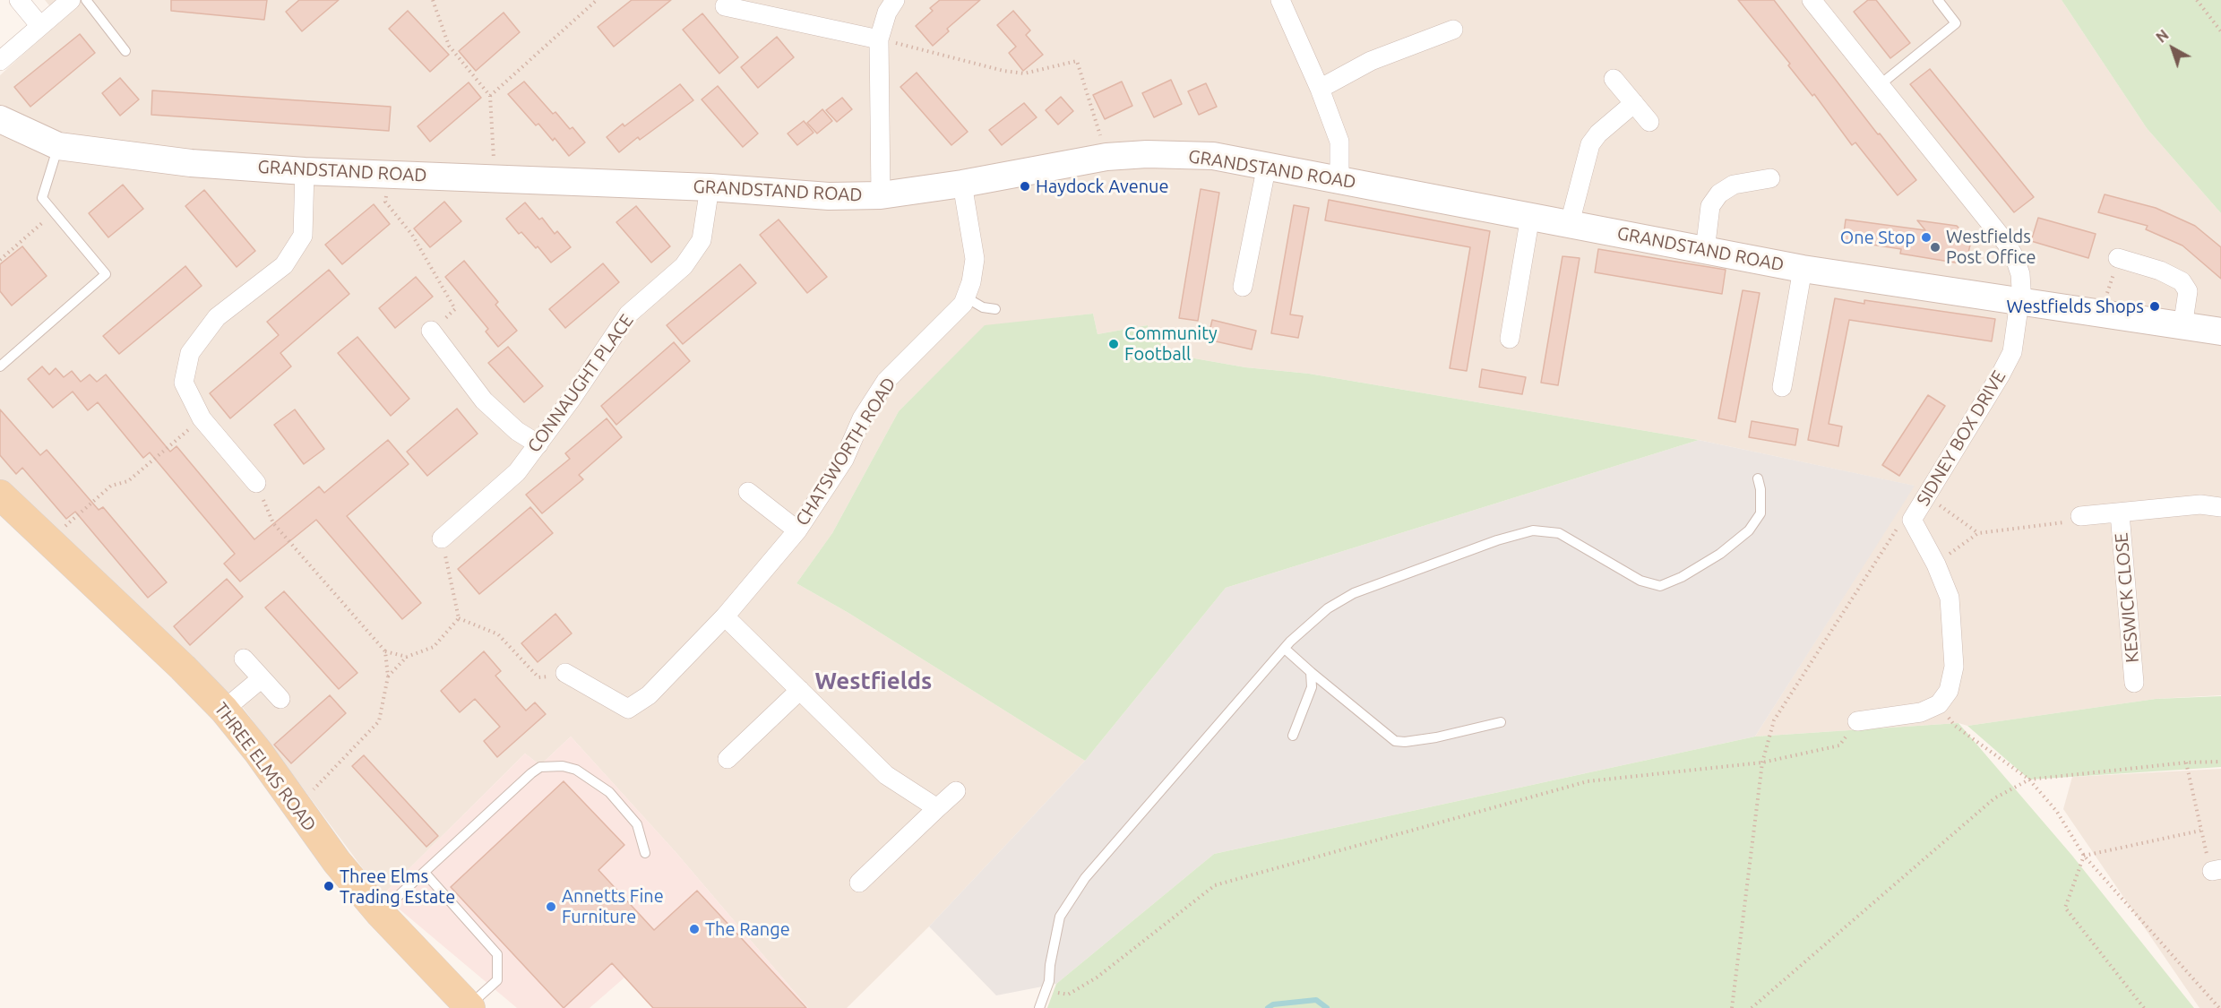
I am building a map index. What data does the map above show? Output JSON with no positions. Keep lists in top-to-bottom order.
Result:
{
  "streets": {
    "main road": ["THREE ELMS ROAD"],
    "street": [
      "GRANDSTAND ROAD",
      "CONNAUGHT PLACE",
      "SIDNEY BOX DRIVE",
      "CHATSWORTH ROAD",
      "KESWICK CLOSE"
    ]
  },
  "crossings": [
    ["GRANDSTAND ROAD", "CONNAUGHT PLACE"],
    ["GRANDSTAND ROAD", "SIDNEY BOX DRIVE"],
    ["GRANDSTAND ROAD", "CHATSWORTH ROAD"]
  ],
  "districts": ["Westfields"],
  "places": [
    "Haydock Avenue",
    "One Stop",
    "Westfields Post Office",
    "Westfields Shops",
    "Community Football",
    "Three Elms Trading Estate",
    "Annetts Fine Furniture",
    "The Range"
  ],
  "north": "top left"
}
